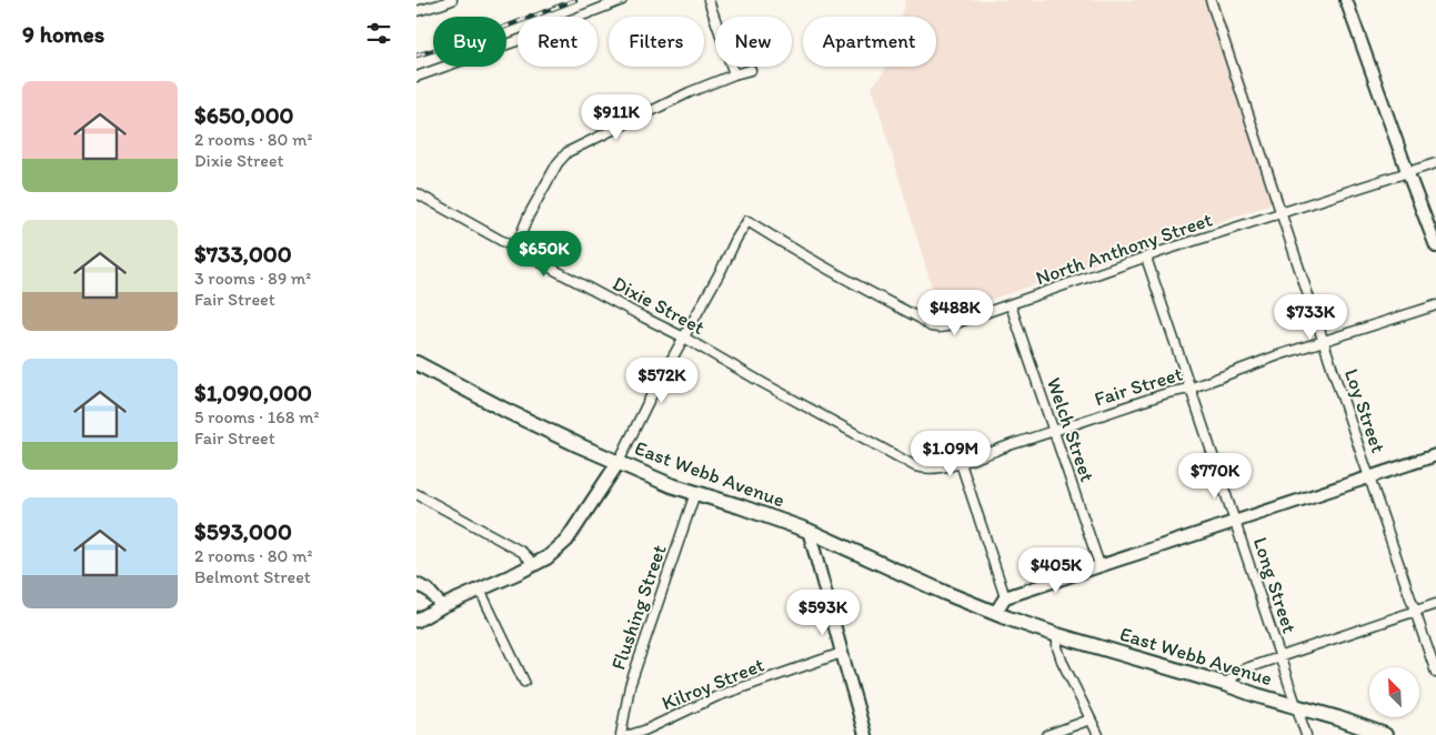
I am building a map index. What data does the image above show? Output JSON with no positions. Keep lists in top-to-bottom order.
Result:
{
  "streets": {
    "highway": ["East Webb Avenue"],
    "street": [
      "North Anthony Street",
      "Dixie Street",
      "Fair Street",
      "Loy Street",
      "Welch Street",
      "Long Street",
      "Flushing Street",
      "Kilroy Street"
    ]
  },
  "crossings": [
    ["North Anthony Street", "Dixie Street"],
    ["North Anthony Street", "Loy Street"],
    ["North Anthony Street", "Welch Street"],
    ["North Anthony Street", "East Webb Avenue"],
    ["North Anthony Street", "Long Street"],
    ["Dixie Street", "Fair Street"],
    ["Fair Street", "Loy Street"],
    ["Fair Street", "Welch Street"],
    ["Fair Street", "Long Street"],
    ["East Webb Avenue", "Long Street"],
    ["East Webb Avenue", "Flushing Street"]
  ],
  "north": "top left",
  "page": {
    "heading": "9 homes",
    "chip": [
      "Buy",
      "Rent",
      "Filters",
      "New",
      "Apartment"
    ],
    "list": [
      {
        "name": "$650,000",
        "note": "2 rooms · 80 m² · Dixie Street"
      },
      {
        "name": "$733,000",
        "note": "3 rooms · 89 m² · Fair Street"
      },
      {
        "name": "$1,090,000",
        "note": "5 rooms · 168 m² · Fair Street"
      },
      {
        "name": "$593,000",
        "note": "2 rooms · 80 m² · Belmont Street"
      }
    ],
    "price": [
      "$911K",
      "$650K",
      "$488K",
      "$733K",
      "$572K",
      "$1.09M",
      "$770K",
      "$405K",
      "$593K"
    ]
  }
}
